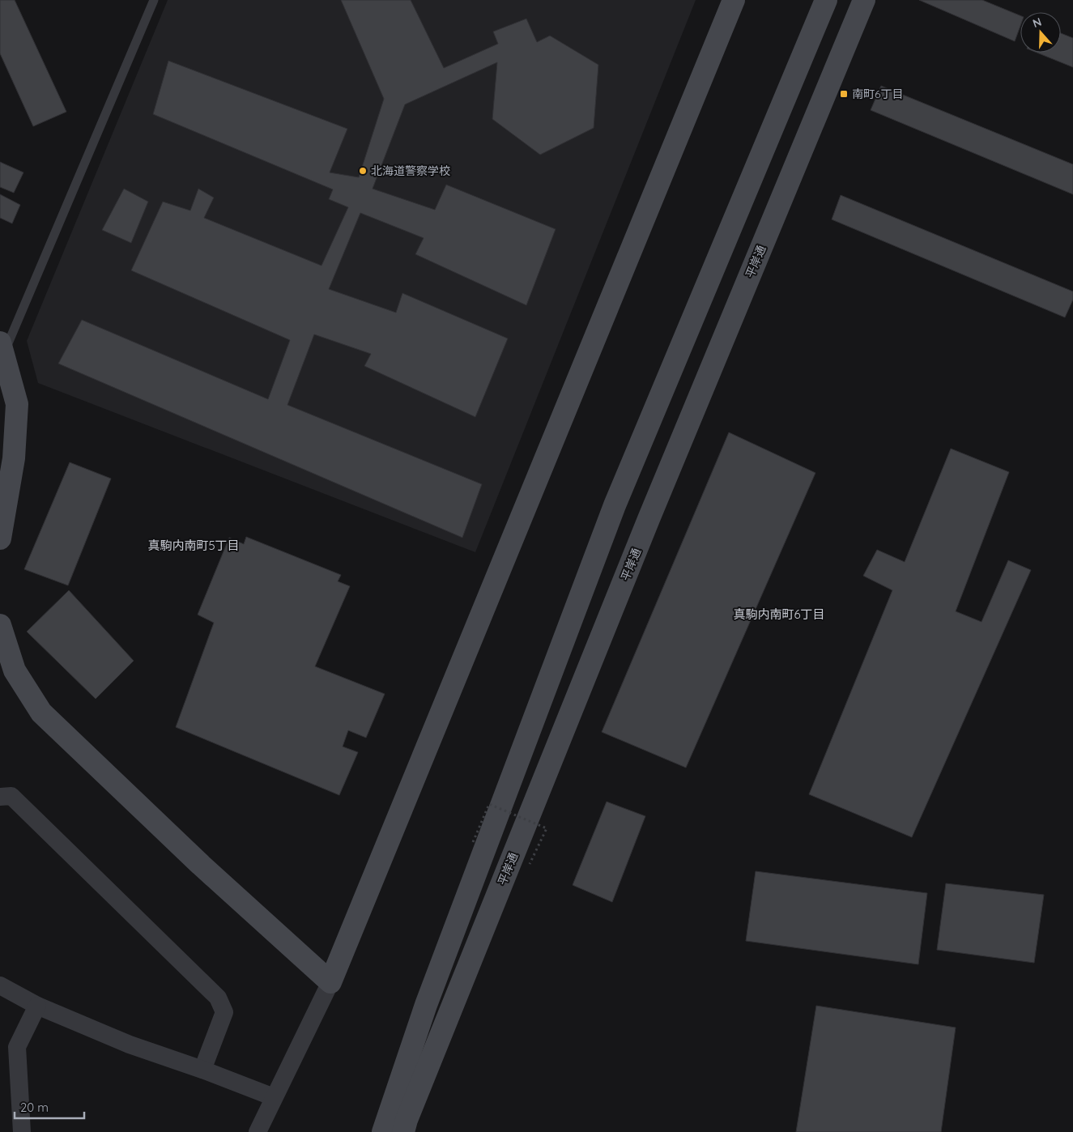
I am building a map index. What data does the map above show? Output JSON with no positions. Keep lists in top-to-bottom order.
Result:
{
  "streets": {
    "street": ["平岸通"]
  },
  "districts": ["真駒内南町5丁目", "真駒内南町6丁目"],
  "places": {
    "transit": ["南町6丁目"],
    "other": ["北海道警察学校"]
  },
  "scale_bar": "20 m",
  "north": "top"
}
